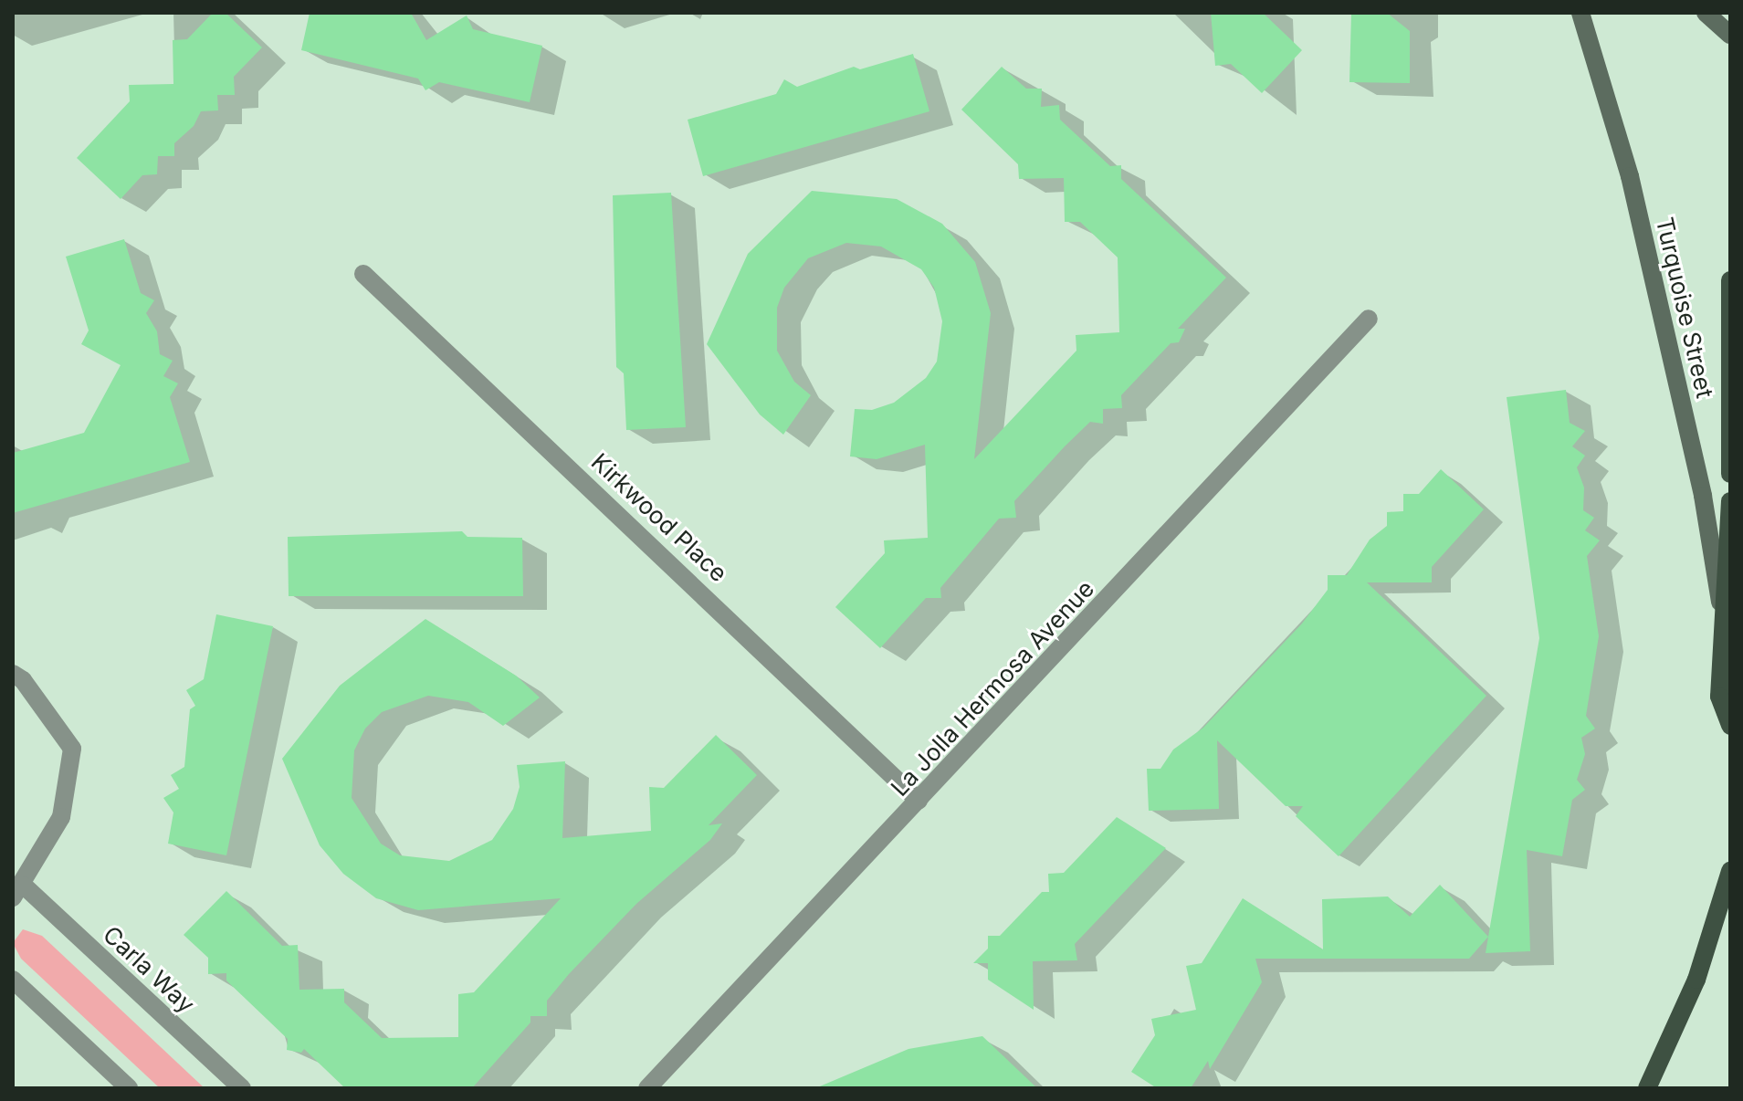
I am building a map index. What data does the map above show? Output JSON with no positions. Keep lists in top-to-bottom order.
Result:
{
  "streets": {
    "main road": ["Turquoise Street"],
    "street": ["Kirkwood Place", "La Jolla Hermosa Avenue", "Carla Way"]
  },
  "crossings": [
    ["Kirkwood Place", "La Jolla Hermosa Avenue"]
  ]
}
